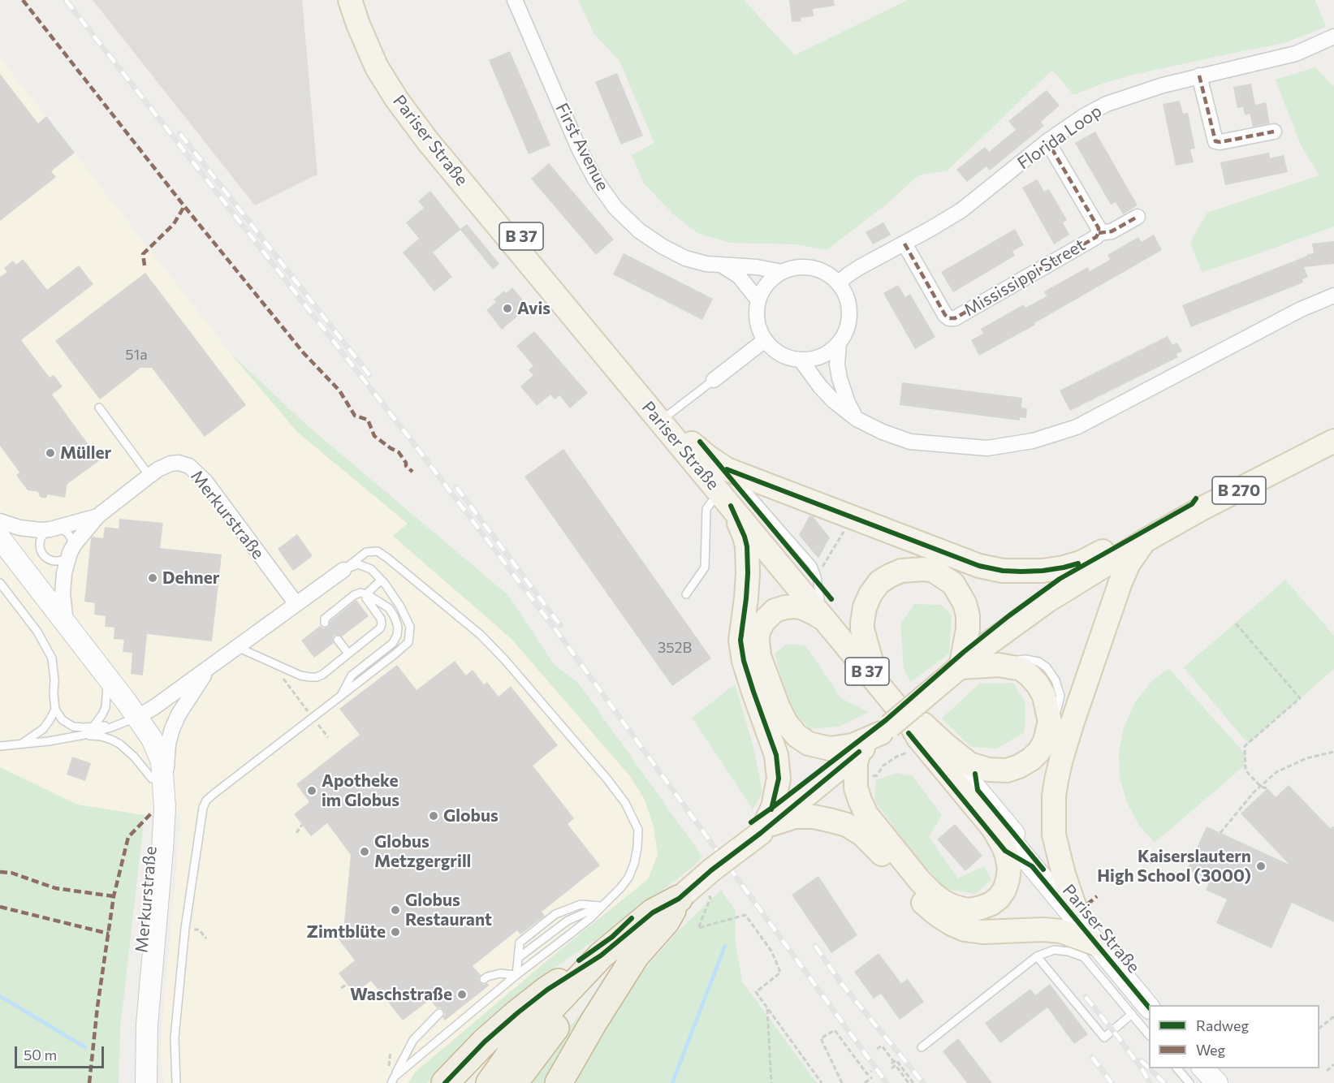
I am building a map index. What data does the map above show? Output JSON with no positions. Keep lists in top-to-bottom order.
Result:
{
  "streets": {
    "highway": ["B 270"],
    "main road": ["Pariser Straße", "B 37"],
    "street": [
      "Florida Loop",
      "First Avenue",
      "Mississippi Street",
      "Merkurstraße"
    ]
  },
  "crossings": [
    ["Florida Loop", "First Avenue"],
    ["Florida Loop", "Mississippi Street"],
    ["Pariser Straße", "B 270"]
  ],
  "places": [
    "Avis",
    "Müller",
    "Dehner",
    "Apotheke im Globus",
    "Globus",
    "Globus Metzgergrill",
    "Kaiserslautern High School (3000)",
    "Globus Restaurant",
    "Zimtblüte",
    "Waschstraße"
  ],
  "house_numbers": ["51a", "352B"],
  "legend": ["Radweg", "Weg"],
  "scale_bar": "50 m"
}
